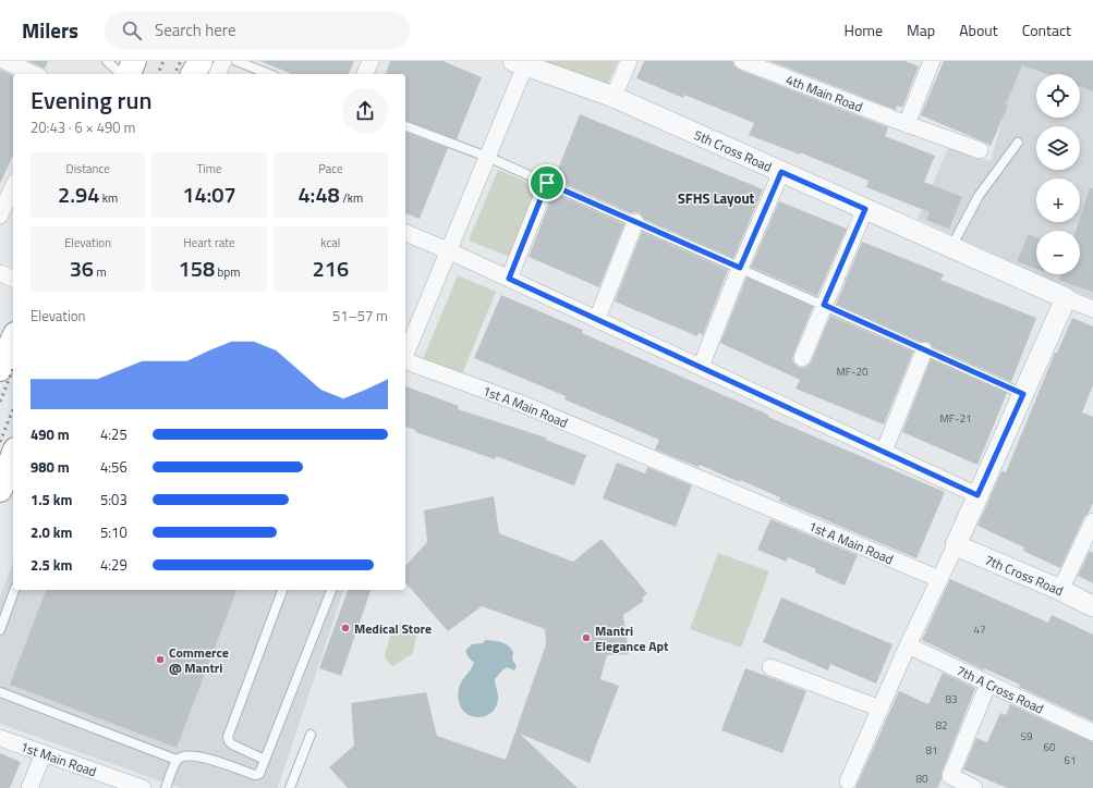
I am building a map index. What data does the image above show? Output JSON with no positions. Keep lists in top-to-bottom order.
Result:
{
  "streets": {
    "street": [
      "4th Main Road",
      "5th Cross Road",
      "1st A Main Road",
      "7th Cross Road",
      "7th A Cross Road",
      "1st Main Road"
    ]
  },
  "crossings": [
    ["5th Cross Road", "1st A Main Road"]
  ],
  "districts": ["SFHS Layout"],
  "places": ["Medical Store", "Mantri Elegance Apt", "Commerce @ Mantri"],
  "house_numbers": [
    "MF-20",
    "MF-21",
    "47",
    "83",
    "82",
    "59",
    "60",
    "81",
    "61",
    "80"
  ],
  "page": {
    "header": "Milers",
    "search": "Search here",
    "nav": [
      "Home",
      "Map",
      "About",
      "Contact"
    ],
    "map_buttons": ["+", "−"],
    "heading": ["Evening run", "20:43 · 6 × 490 m"],
    "stats": [
      ["Distance", "2.94 km"],
      ["Time", "14:07"],
      ["Pace", "4:48 /km"],
      ["Elevation", "36 m"],
      ["Heart rate", "158 bpm"],
      ["kcal", "216"]
    ],
    "chart": ["Elevation", "51–57 m"],
    "list": [
      {
        "name": "490 m",
        "note": "4:25"
      },
      {
        "name": "980 m",
        "note": "4:56"
      },
      {
        "name": "1.5 km",
        "note": "5:03"
      },
      {
        "name": "2.0 km",
        "note": "5:10"
      },
      {
        "name": "2.5 km",
        "note": "4:29"
      }
    ]
  }
}
